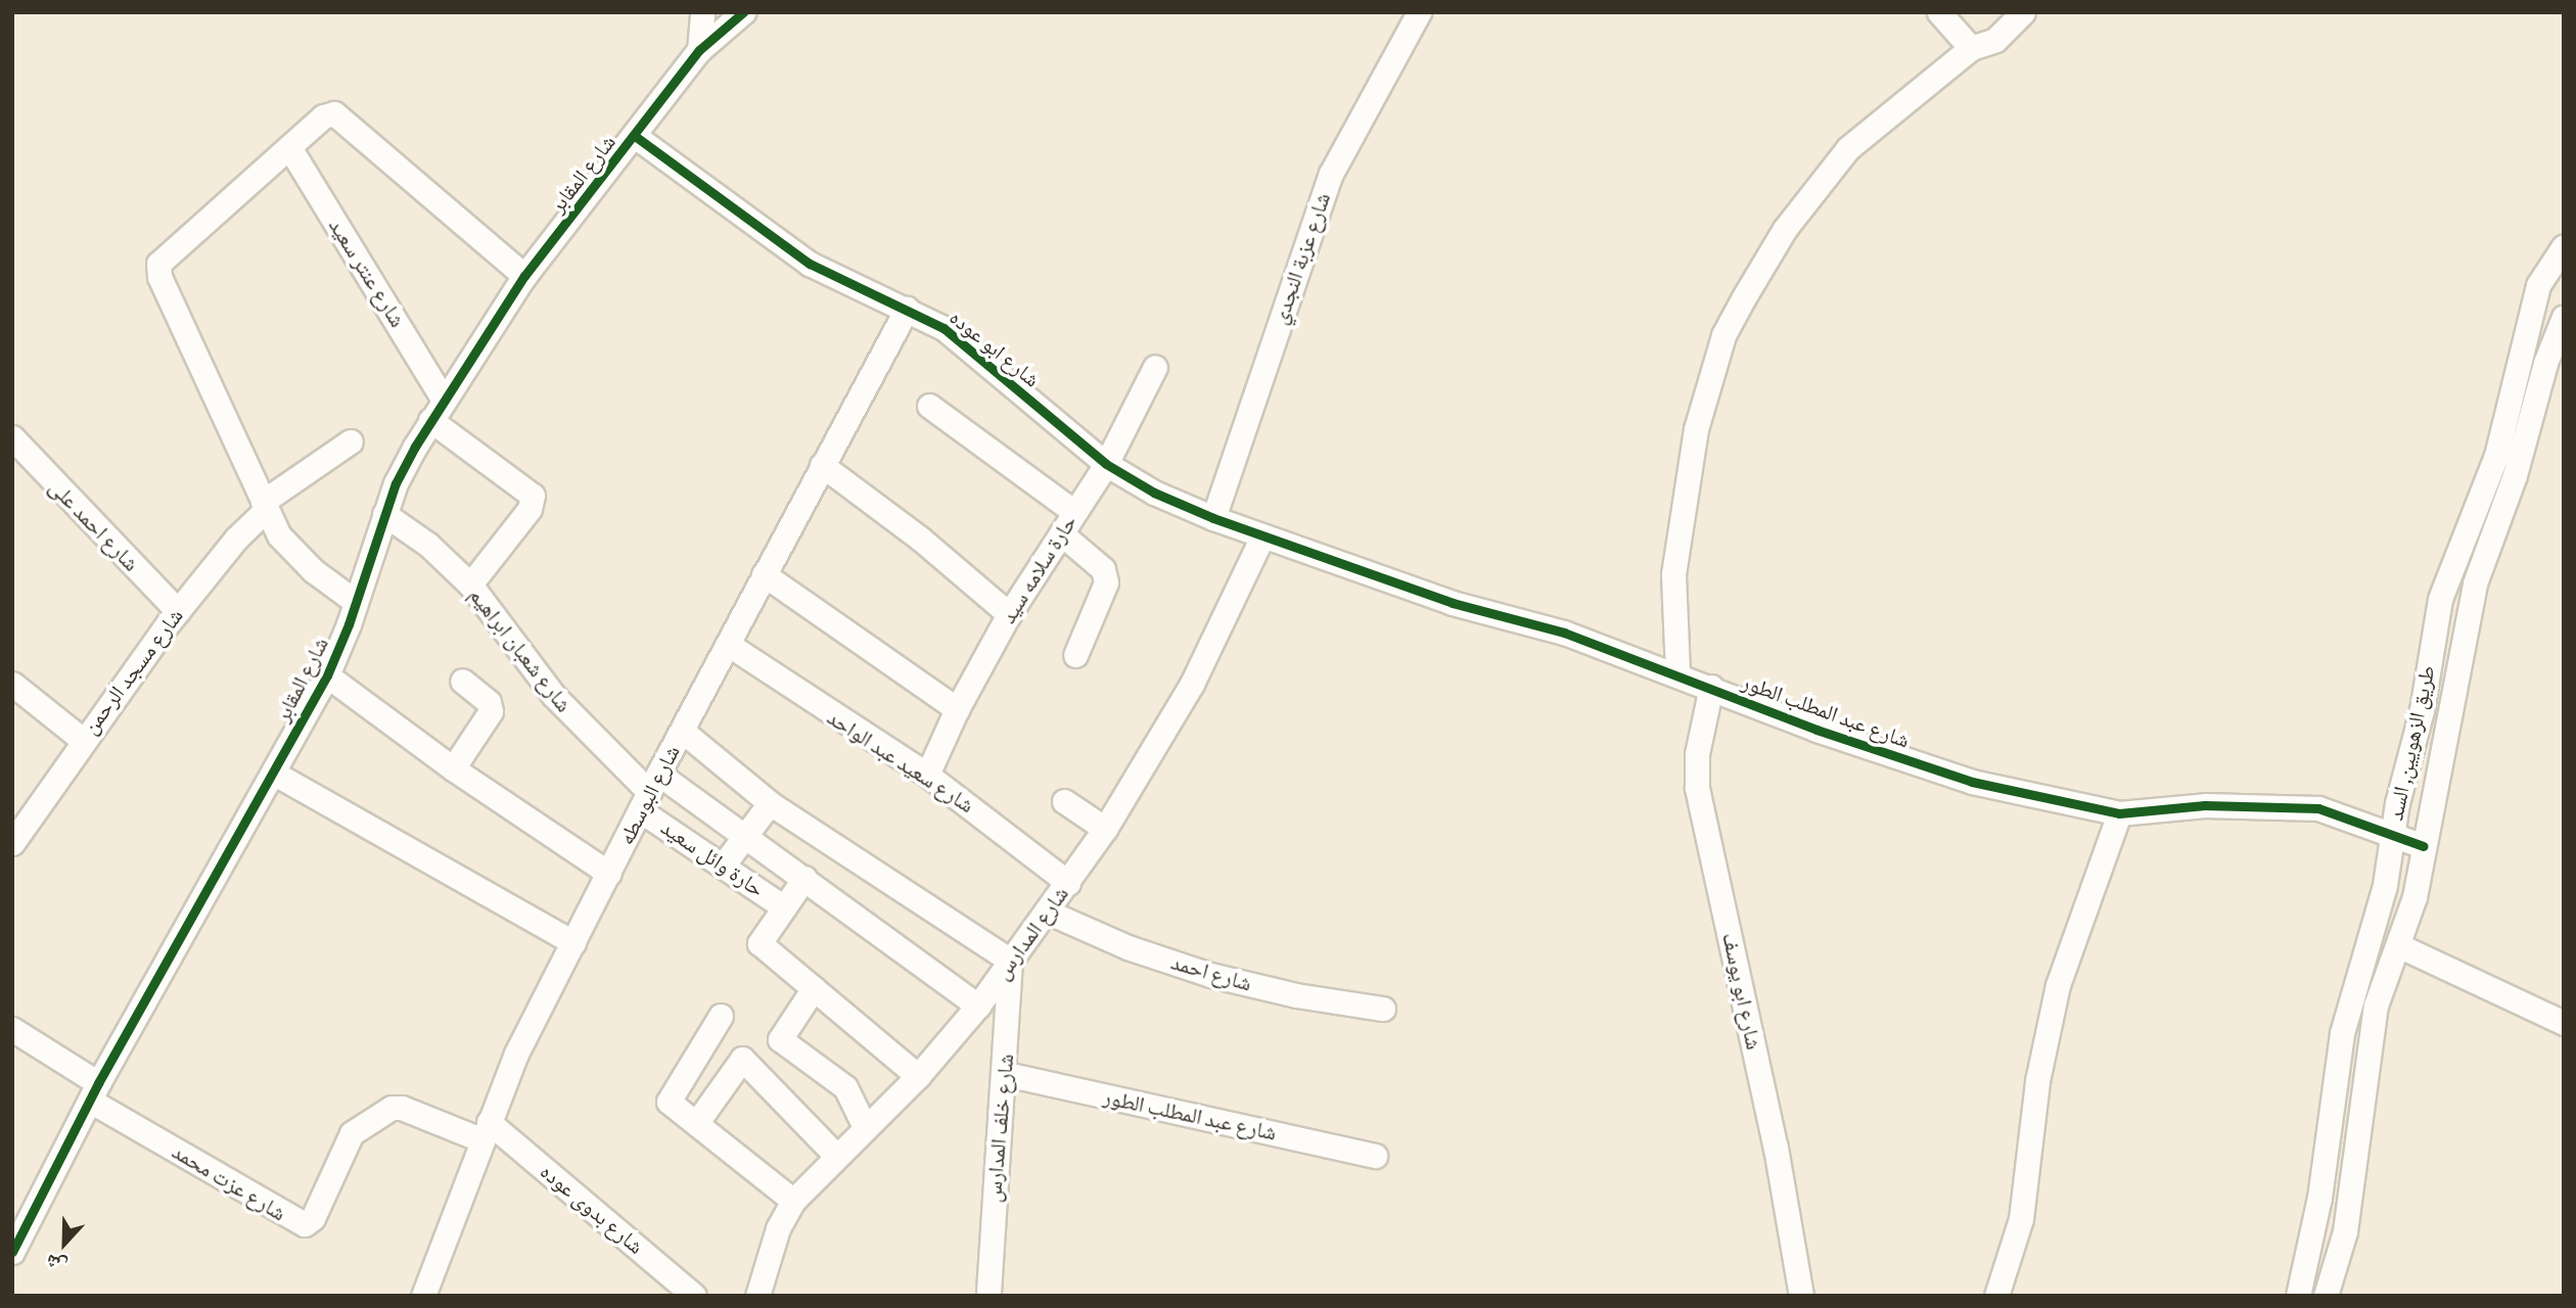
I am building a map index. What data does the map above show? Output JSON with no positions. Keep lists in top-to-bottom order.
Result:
{
  "streets": {
    "street": [
      "شارع المقابر",
      "شارع عزبة النجدي",
      "شارع عنتر سعيد",
      "شارع ابو عوده",
      "شارع احمد على",
      "حارة سلامه سيد",
      "شارع شعبان ابراهيم",
      "شارع مسجد الرحمن",
      "شارع عبد المطلب الطور",
      "طريق الزهويين, السد",
      "شارع سعيد عبد الواحد",
      "شارع البوسطه",
      "حارة وائل سعيد",
      "شارع المدارس",
      "شارع احمد",
      "شارع ابو يوسف",
      "شارع خلف المدارس",
      "شارع عزت محمد",
      "شارع بدوى عوده"
    ]
  },
  "crossings": [
    ["شارع المقابر", "شارع عنتر سعيد"],
    ["شارع المقابر", "شارع ابو عوده"],
    ["شارع المقابر", "شارع شعبان ابراهيم"],
    ["شارع المقابر", "شارع عزت محمد"],
    ["شارع عزبة النجدي", "شارع ابو عوده"],
    ["شارع ابو عوده", "حارة سلامه سيد"],
    ["شارع ابو عوده", "شارع عبد المطلب الطور"],
    ["شارع ابو عوده", "شارع البوسطه"],
    ["شارع ابو عوده", "شارع المدارس"],
    ["شارع احمد على", "شارع مسجد الرحمن"],
    ["حارة سلامه سيد", "شارع سعيد عبد الواحد"],
    ["شارع شعبان ابراهيم", "شارع البوسطه"],
    ["شارع شعبان ابراهيم", "حارة وائل سعيد"],
    ["شارع عبد المطلب الطور", "طريق الزهويين, السد"],
    ["شارع عبد المطلب الطور", "شارع المدارس"],
    ["شارع عبد المطلب الطور", "شارع ابو يوسف"],
    ["شارع عبد المطلب الطور", "شارع خلف المدارس"],
    ["شارع سعيد عبد الواحد", "شارع البوسطه"],
    ["شارع سعيد عبد الواحد", "شارع المدارس"],
    ["شارع البوسطه", "حارة وائل سعيد"],
    ["شارع البوسطه", "شارع عزت محمد"],
    ["شارع البوسطه", "شارع بدوى عوده"],
    ["شارع المدارس", "شارع احمد"],
    ["شارع المدارس", "شارع خلف المدارس"],
    ["شارع عزت محمد", "شارع بدوى عوده"]
  ],
  "north": "bottom"
}
